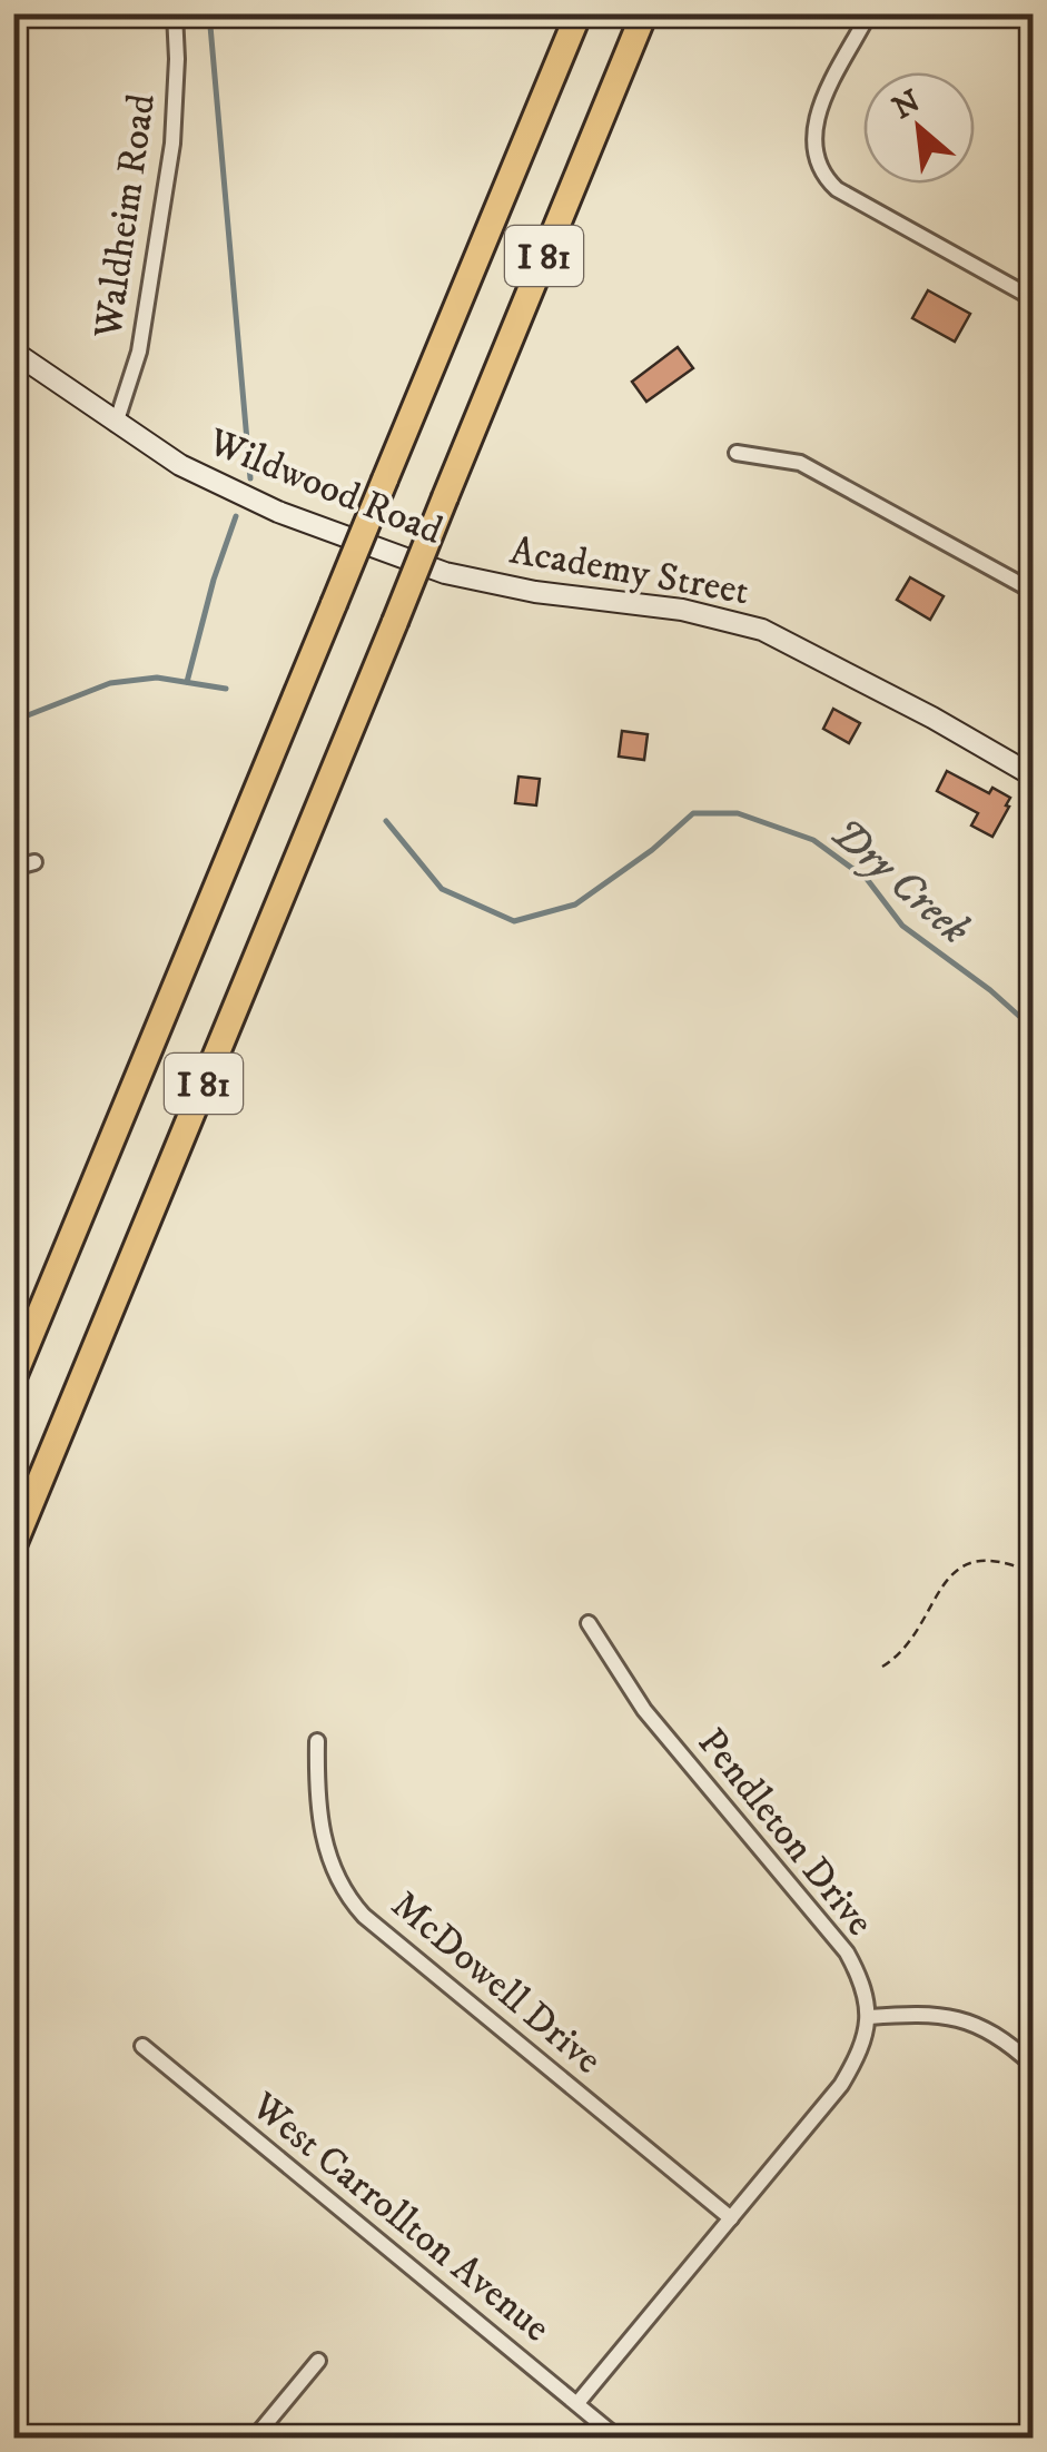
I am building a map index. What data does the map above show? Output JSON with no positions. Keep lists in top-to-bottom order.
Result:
{
  "streets": {
    "highway": ["I 81"],
    "street": [
      "Waldheim Road",
      "Wildwood Road",
      "Academy Street",
      "Pendleton Drive",
      "McDowell Drive",
      "West Carrollton Avenue"
    ]
  },
  "crossings": [
    ["Waldheim Road", "Wildwood Road"],
    ["Wildwood Road", "Academy Street"]
  ],
  "water": ["Dry Creek"],
  "north": "top left"
}
